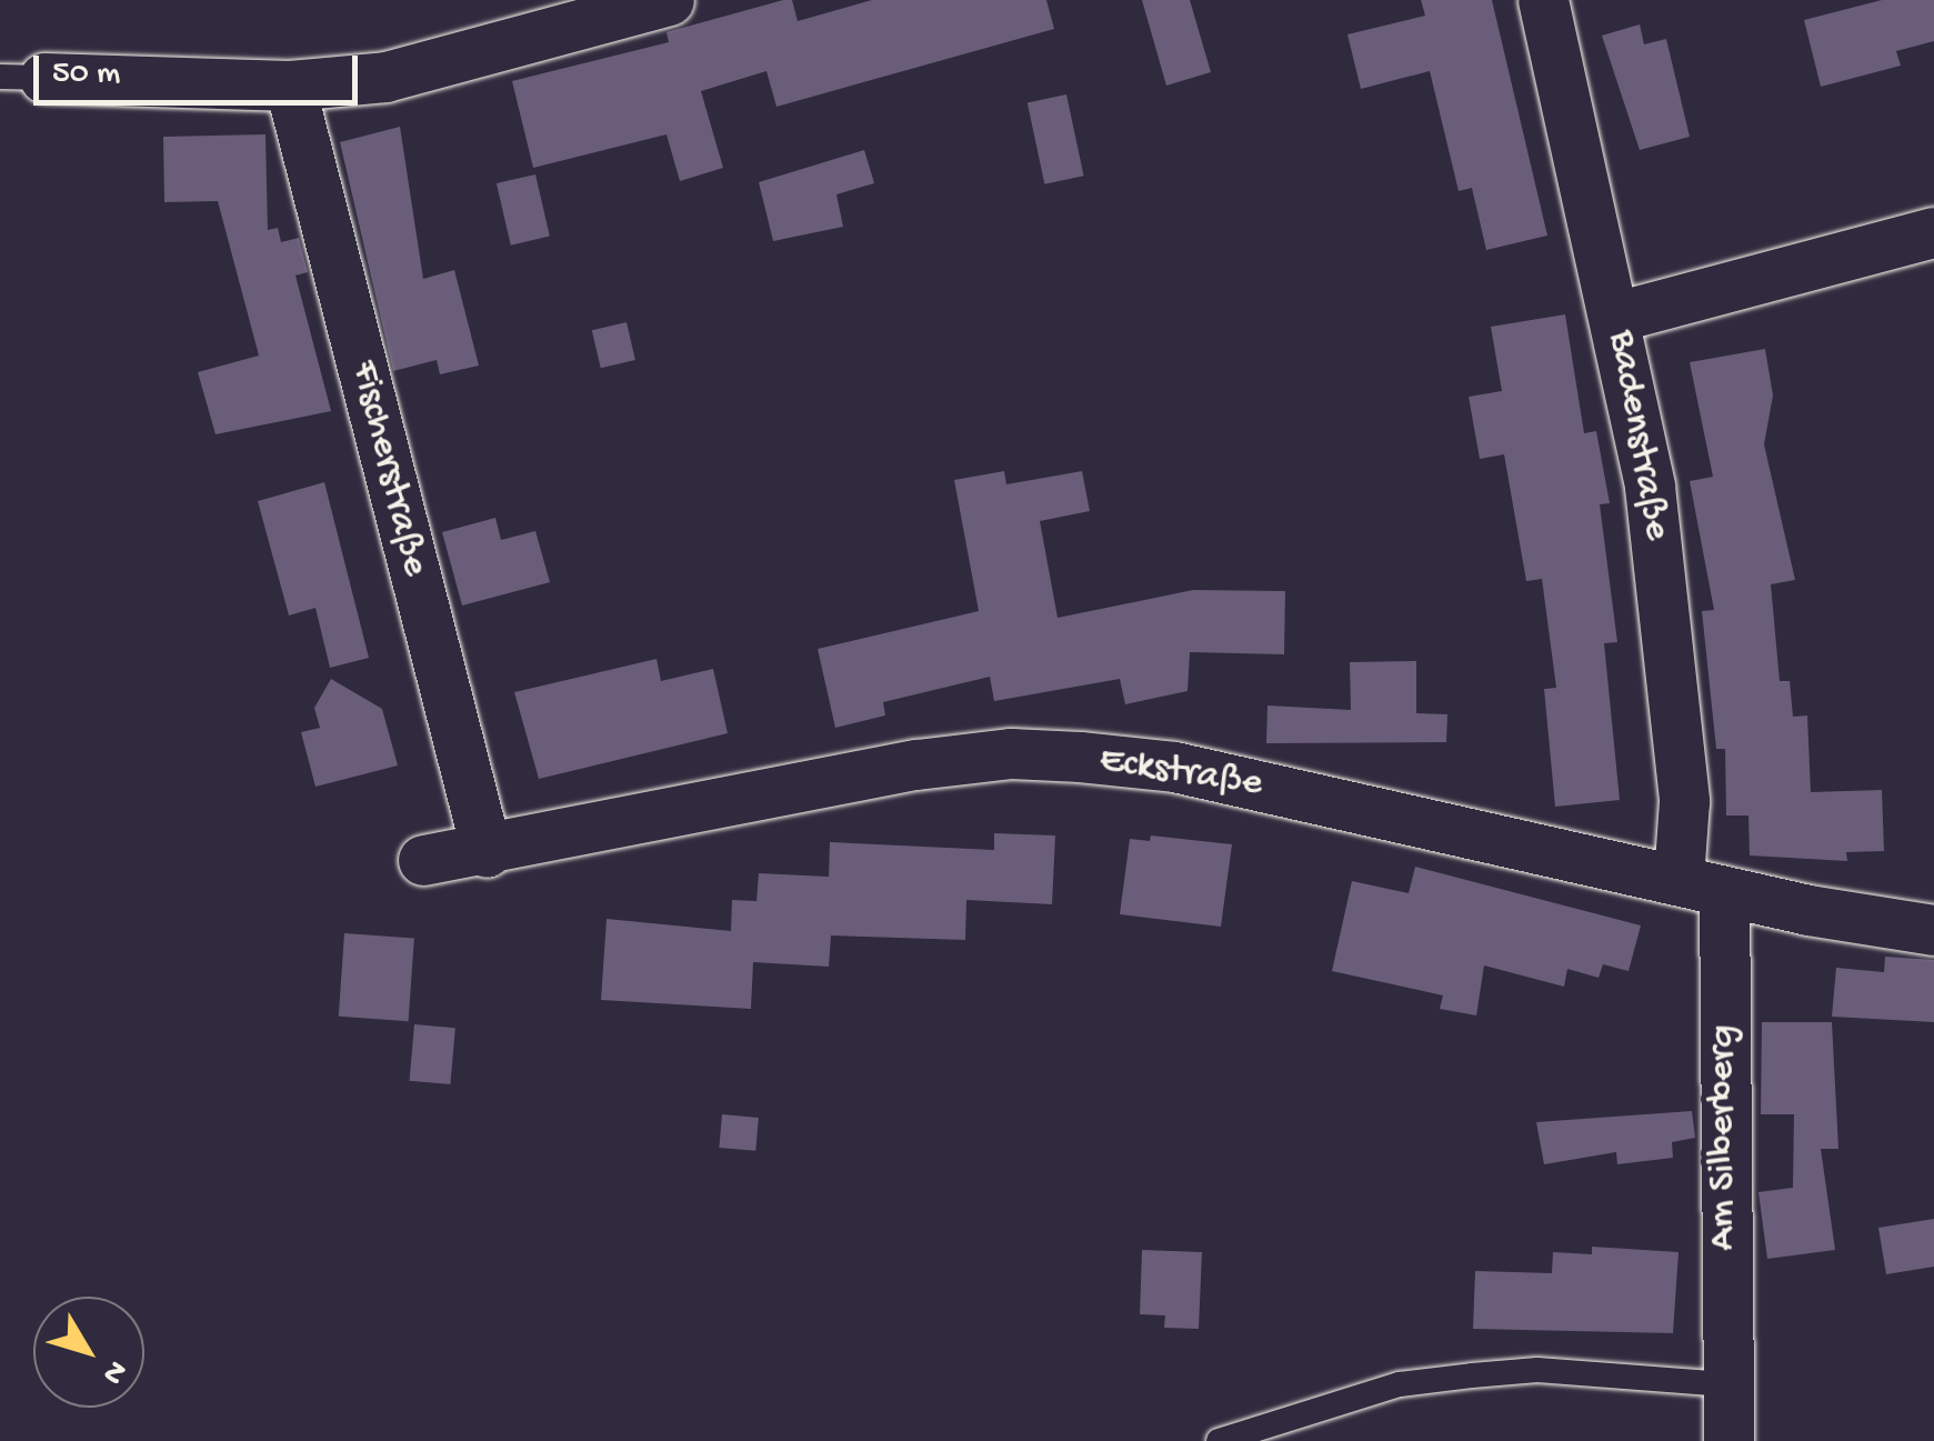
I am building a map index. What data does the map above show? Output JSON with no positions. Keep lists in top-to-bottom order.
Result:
{
  "streets": {
    "street": [
      "Badenstraße",
      "Fischerstraße",
      "Eckstraße",
      "Am Silberberg"
    ]
  },
  "crossings": [
    ["Badenstraße", "Eckstraße"],
    ["Badenstraße", "Am Silberberg"],
    ["Fischerstraße", "Eckstraße"],
    ["Eckstraße", "Am Silberberg"]
  ],
  "scale_bar": "50 m",
  "north": "bottom right"
}
